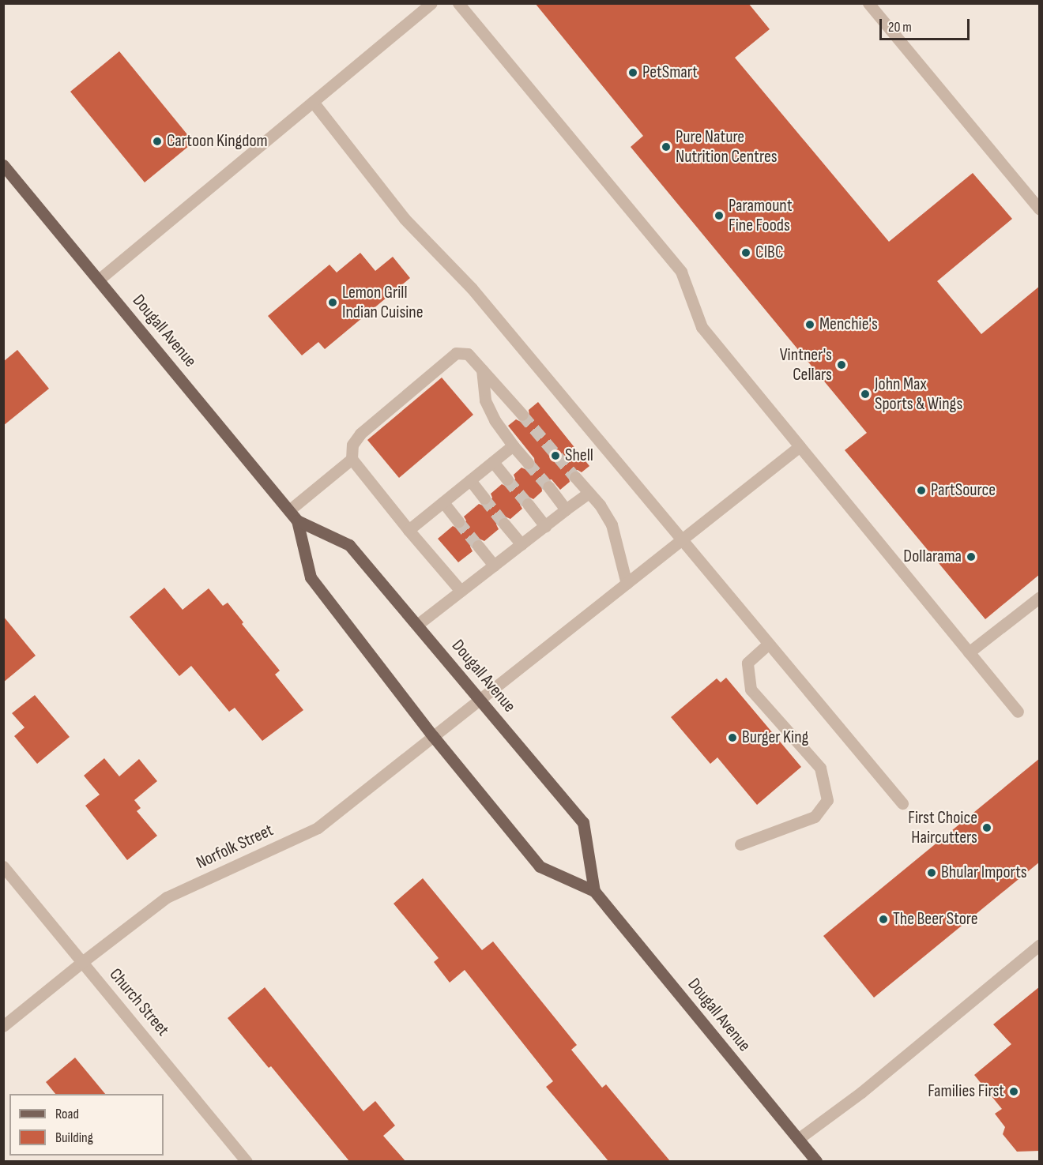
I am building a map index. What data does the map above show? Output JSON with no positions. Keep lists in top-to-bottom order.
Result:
{
  "streets": {
    "main road": ["Dougall Avenue"],
    "street": ["Norfolk Street", "Church Street"]
  },
  "crossings": [
    ["Dougall Avenue", "Norfolk Street"],
    ["Norfolk Street", "Church Street"]
  ],
  "places": [
    "PetSmart",
    "Cartoon Kingdom",
    "Pure Nature Nutrition Centres",
    "Paramount Fine Foods",
    "CIBC",
    "Lemon Grill Indian Cuisine",
    "Menchie's",
    "Vintner's Cellars",
    "John Max Sports & Wings",
    "Shell",
    "PartSource",
    "Dollarama",
    "Burger King",
    "First Choice Haircutters",
    "Bhular Imports",
    "The Beer Store",
    "Families First"
  ],
  "legend": ["Road", "Building"],
  "scale_bar": "20 m"
}
